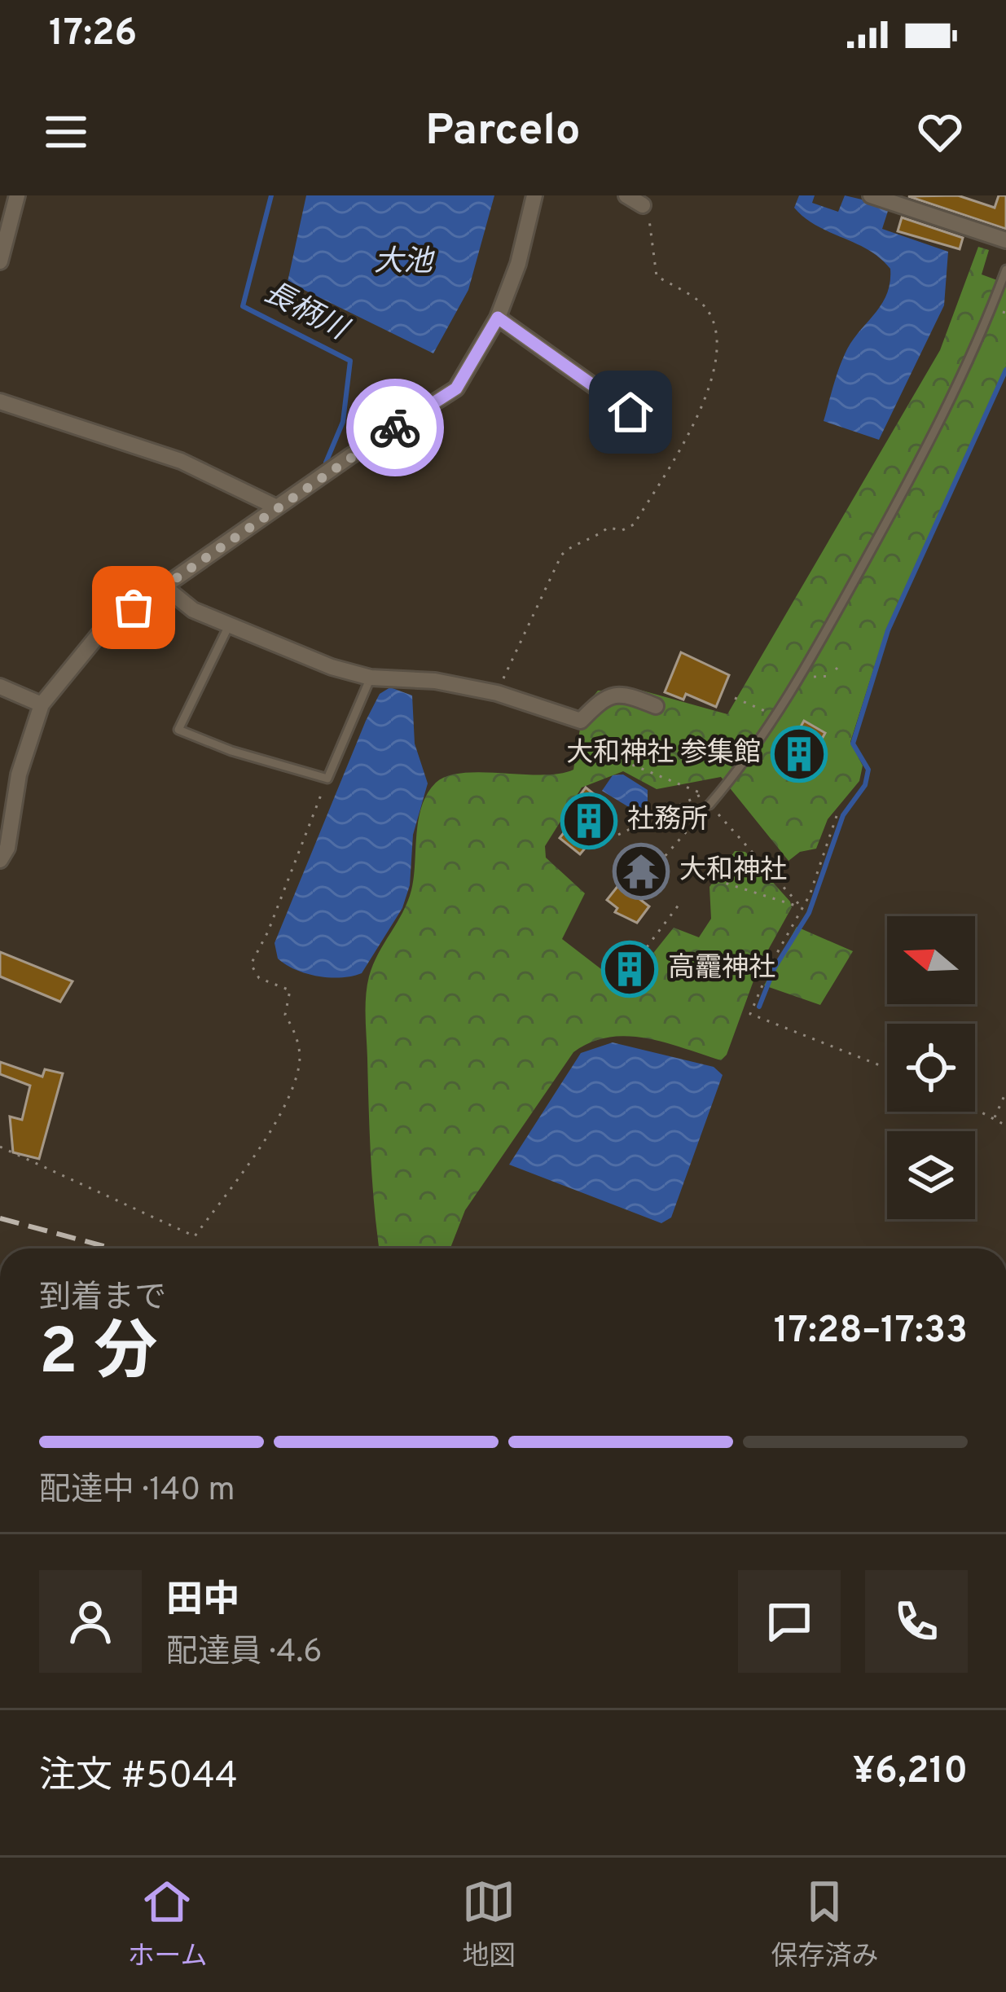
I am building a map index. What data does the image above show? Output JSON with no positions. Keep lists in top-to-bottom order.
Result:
{
  "water": ["大池", "長柄川"],
  "places": {
    "building": ["大和神社 参集館", "社務所", "高龗神社"],
    "temple": ["大和神社"]
  },
  "north": "left",
  "page": {
    "status": "17:26",
    "header": "Parcelo",
    "heading": ["2 分", "到着まで", "17:28–17:33"],
    "panel": [
      "田中",
      "配達員 · 4.6",
      "注文 #5044",
      "¥6,210"
    ],
    "bar": "配達中 · 140 m",
    "tabs": ["ホーム", "地図", "保存済み"]
  }
}
